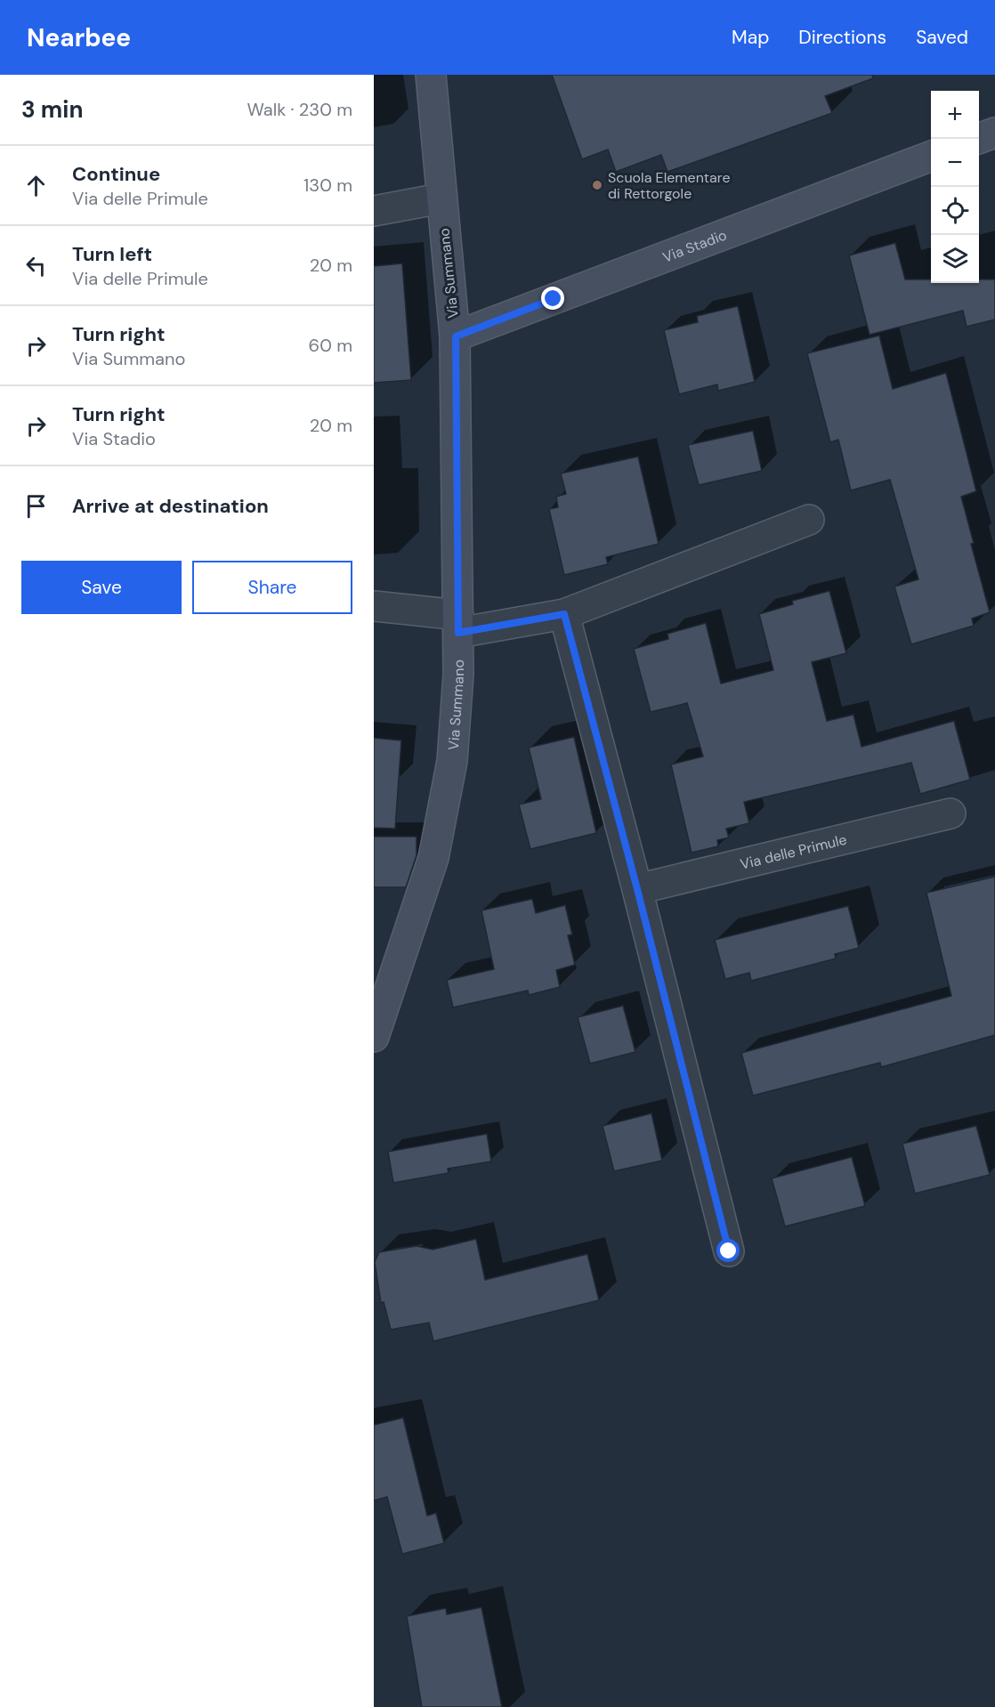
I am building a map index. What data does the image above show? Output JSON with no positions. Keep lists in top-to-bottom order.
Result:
{
  "streets": {
    "main road": ["Via Stadio", "Via Summano"],
    "street": ["Via delle Primule"]
  },
  "crossings": [
    ["Via Stadio", "Via Summano"]
  ],
  "places": ["Scuola Elementare di Rettorgole"],
  "page": {
    "header": "Nearbee",
    "nav": ["Map", "Directions", "Saved"],
    "heading": ["3 min", "Walk · 230 m"],
    "map_buttons": ["+", "−"],
    "list": [
      ["Continue", "Via delle Primule", "130 m"],
      ["Turn left", "Via delle Primule", "20 m"],
      ["Turn right", "Via Summano", "60 m"],
      ["Turn right", "Via Stadio", "20 m"],
      "Arrive at destination"
    ],
    "buttons": ["Save", "Share"]
  }
}
